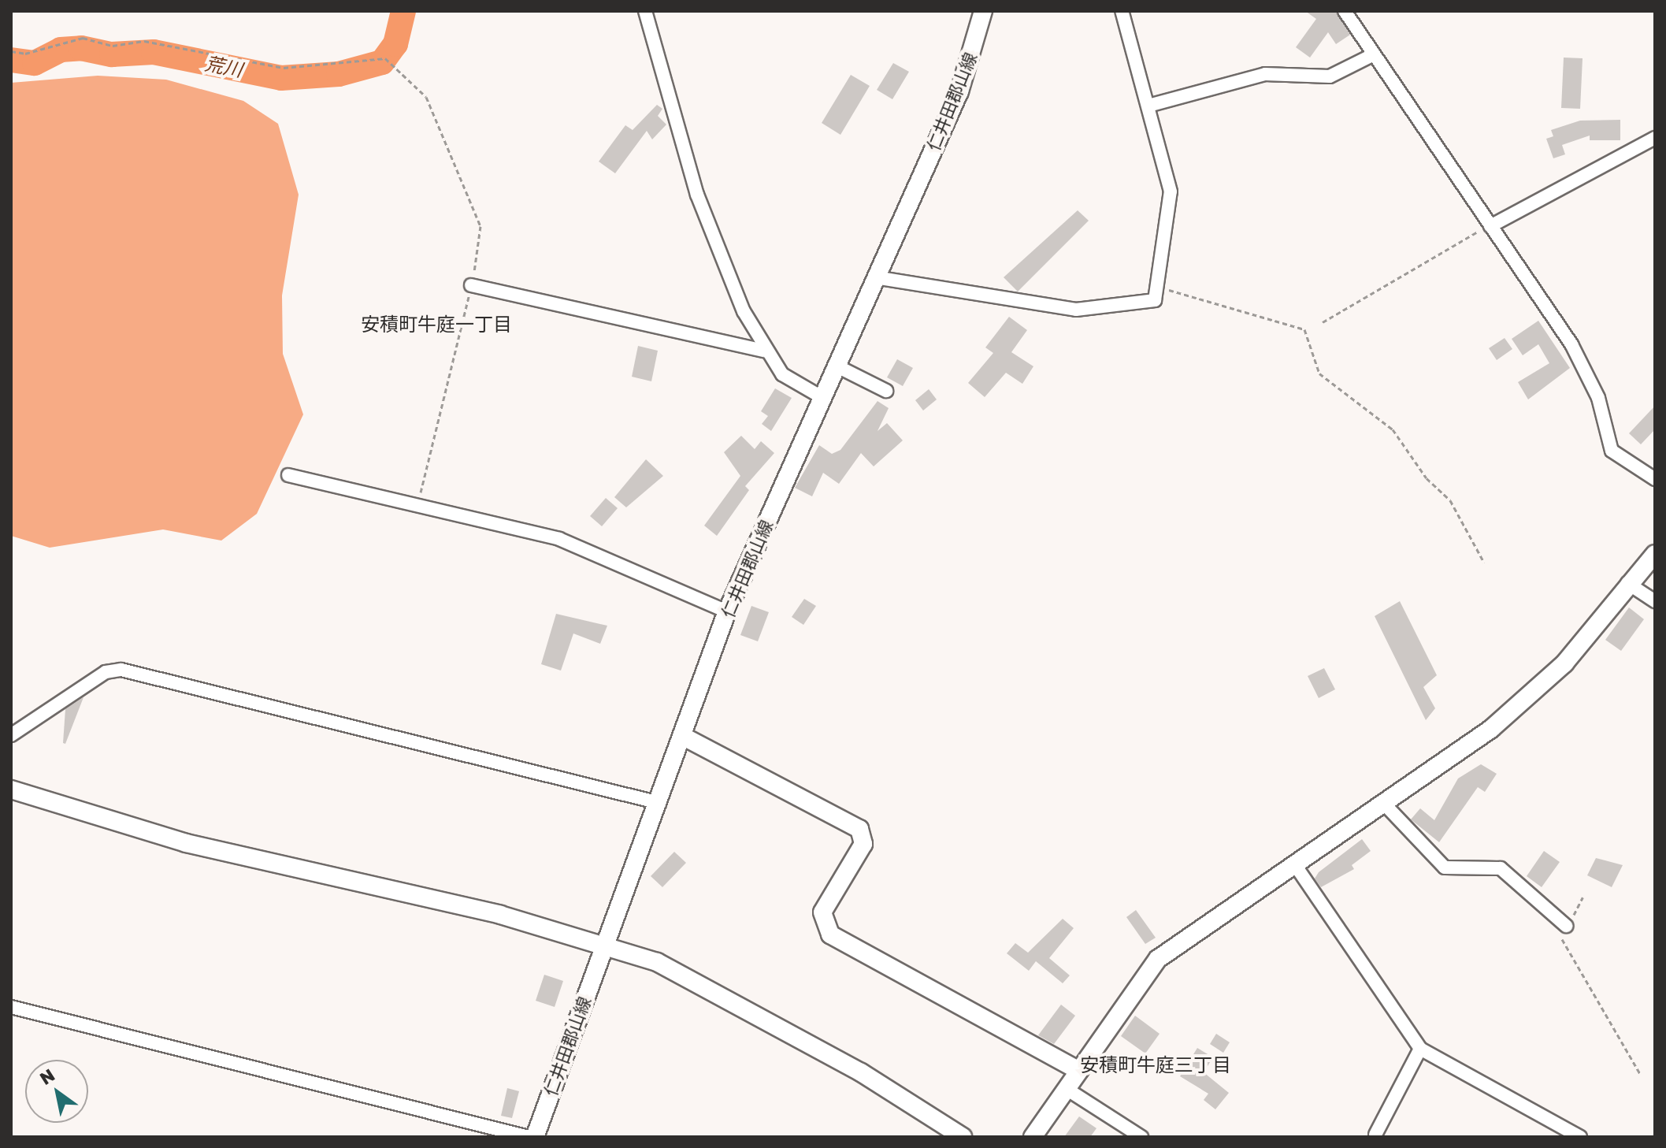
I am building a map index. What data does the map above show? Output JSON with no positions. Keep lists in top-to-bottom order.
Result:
{
  "streets": {
    "street": ["仁井田郡山線"]
  },
  "districts": ["安積町牛庭一丁目", "安積町牛庭三丁目"],
  "water": ["荒川"],
  "north": "top left"
}
